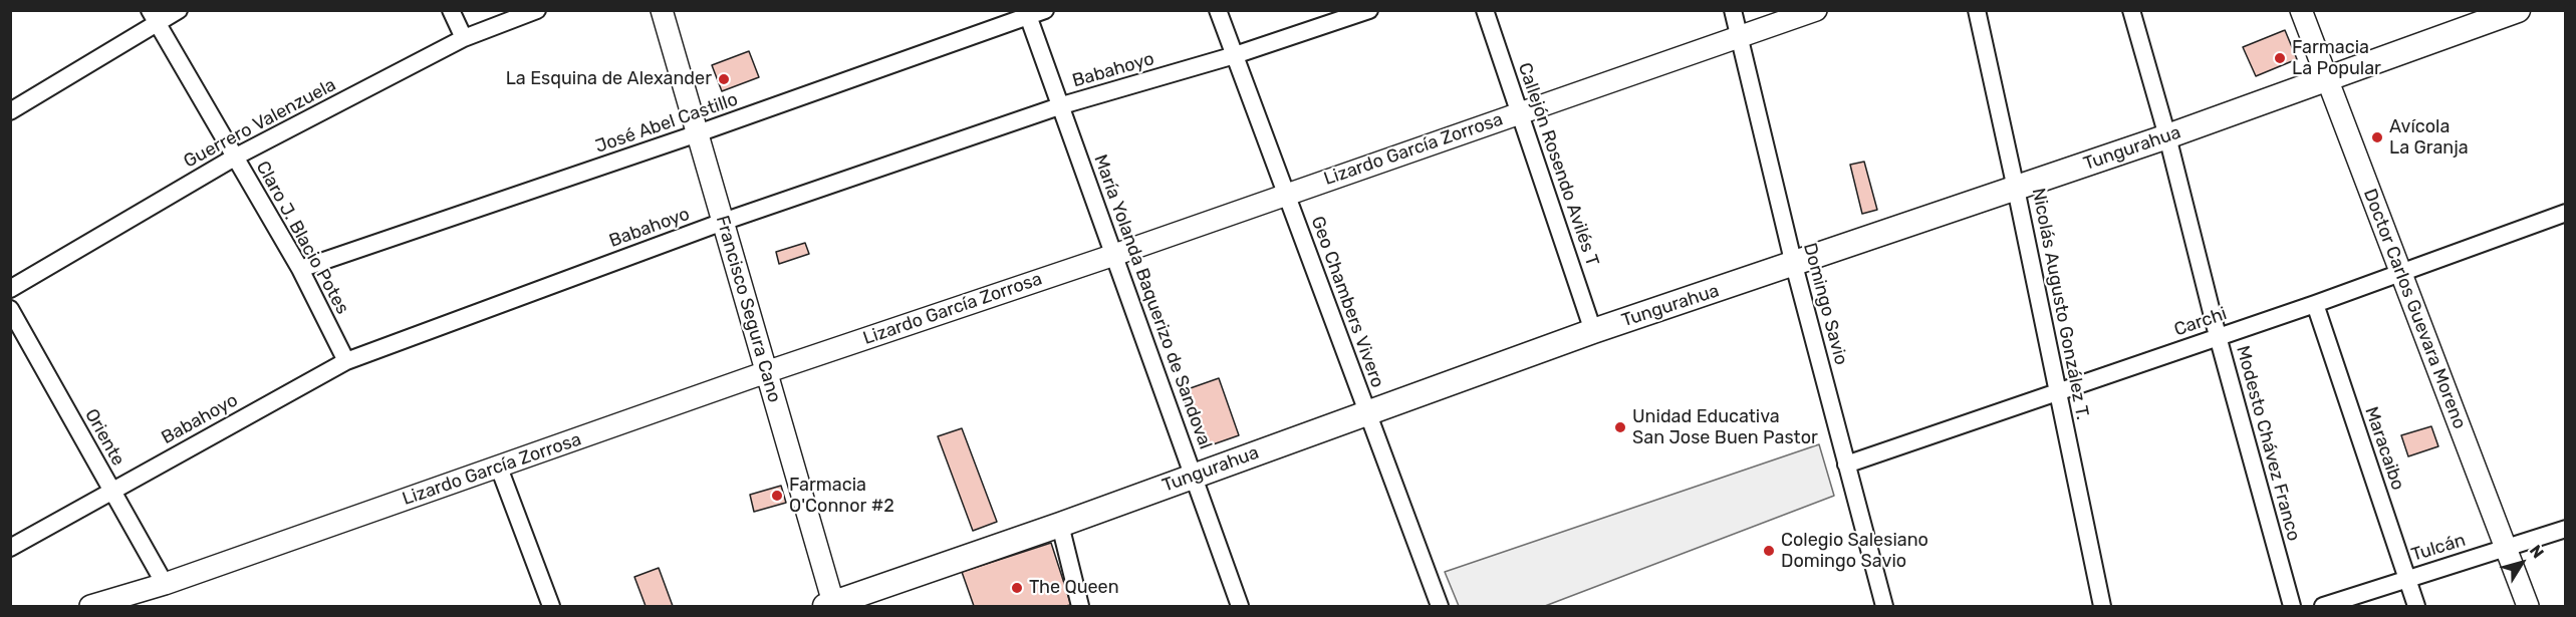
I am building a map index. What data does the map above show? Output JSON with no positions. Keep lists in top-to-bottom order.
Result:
{
  "streets": {
    "main road": ["Tungurahua"],
    "street": [
      "Babahoyo",
      "Guerrero Valenzuela",
      "José Abel Castillo",
      "Lizardo García Zorrosa",
      "Callejón Rosendo Avilés T",
      "Claro J. Blacio Potes",
      "María Yolanda Baquerizo de Sandoval",
      "Geo Chambers Vivero",
      "Domingo Savio",
      "Nicolás Augusto González T.",
      "Francisco Segura Cano",
      "Doctor Carlos Guevara Moreno",
      "Carchi",
      "Oriente",
      "Modesto Chávez Franco",
      "Maracaibo",
      "Tulcán"
    ]
  },
  "crossings": [
    ["Babahoyo", "Claro J. Blacio Potes"],
    ["Babahoyo", "María Yolanda Baquerizo de Sandoval"],
    ["Babahoyo", "Geo Chambers Vivero"],
    ["Babahoyo", "Francisco Segura Cano"],
    ["Babahoyo", "Oriente"],
    ["Guerrero Valenzuela", "Claro J. Blacio Potes"],
    ["José Abel Castillo", "Claro J. Blacio Potes"],
    ["José Abel Castillo", "María Yolanda Baquerizo de Sandoval"],
    ["José Abel Castillo", "Francisco Segura Cano"],
    ["Tungurahua", "Callejón Rosendo Avilés T"],
    ["Tungurahua", "María Yolanda Baquerizo de Sandoval"],
    ["Tungurahua", "Geo Chambers Vivero"],
    ["Tungurahua", "Domingo Savio"],
    ["Tungurahua", "Nicolás Augusto González T."],
    ["Tungurahua", "Francisco Segura Cano"],
    ["Tungurahua", "Doctor Carlos Guevara Moreno"],
    ["Tungurahua", "Modesto Chávez Franco"],
    ["Lizardo García Zorrosa", "Callejón Rosendo Avilés T"],
    ["Lizardo García Zorrosa", "María Yolanda Baquerizo de Sandoval"],
    ["Lizardo García Zorrosa", "Geo Chambers Vivero"],
    ["Lizardo García Zorrosa", "Domingo Savio"],
    ["Lizardo García Zorrosa", "Francisco Segura Cano"],
    ["Lizardo García Zorrosa", "Oriente"],
    ["Domingo Savio", "Carchi"],
    ["Nicolás Augusto González T.", "Carchi"],
    ["Doctor Carlos Guevara Moreno", "Carchi"],
    ["Doctor Carlos Guevara Moreno", "Tulcán"],
    ["Carchi", "Modesto Chávez Franco"],
    ["Carchi", "Maracaibo"],
    ["Maracaibo", "Tulcán"]
  ],
  "places": [
    "Farmacia La Popular",
    "La Esquina de Alexander",
    "Avícola La Granja",
    "Unidad Educativa San Jose Buen Pastor",
    "Farmacia O'Connor #2",
    "Colegio Salesiano Domingo Savio",
    "The Queen"
  ],
  "north": "top right"
}
